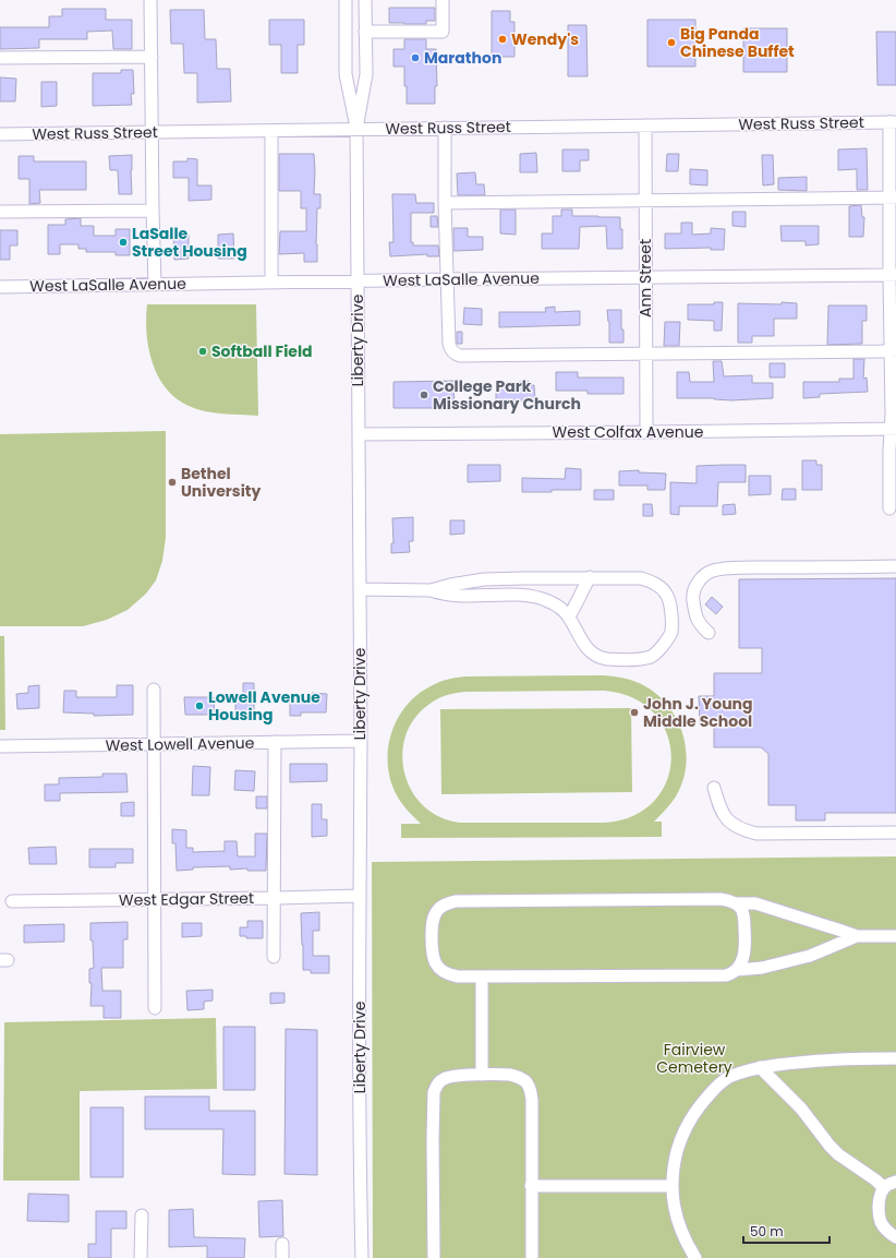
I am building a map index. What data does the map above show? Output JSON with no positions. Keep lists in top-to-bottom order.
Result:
{
  "streets": {
    "street": [
      "West Russ Street",
      "Ann Street",
      "West LaSalle Avenue",
      "Liberty Drive",
      "West Colfax Avenue",
      "West Lowell Avenue",
      "West Edgar Street"
    ]
  },
  "crossings": [
    ["West Russ Street", "Ann Street"],
    ["West Russ Street", "Liberty Drive"],
    ["Ann Street", "West LaSalle Avenue"],
    ["Ann Street", "West Colfax Avenue"],
    ["West LaSalle Avenue", "Liberty Drive"],
    ["Liberty Drive", "West Colfax Avenue"],
    ["Liberty Drive", "West Lowell Avenue"],
    ["Liberty Drive", "West Edgar Street"]
  ],
  "parks": ["Fairview Cemetery"],
  "places": [
    "Wendy's",
    "Big Panda Chinese Buffet",
    "Marathon",
    "LaSalle Street Housing",
    "Softball Field",
    "College Park Missionary Church",
    "Bethel University",
    "Lowell Avenue Housing",
    "John J. Young Middle School"
  ],
  "scale_bar": "50 m"
}
